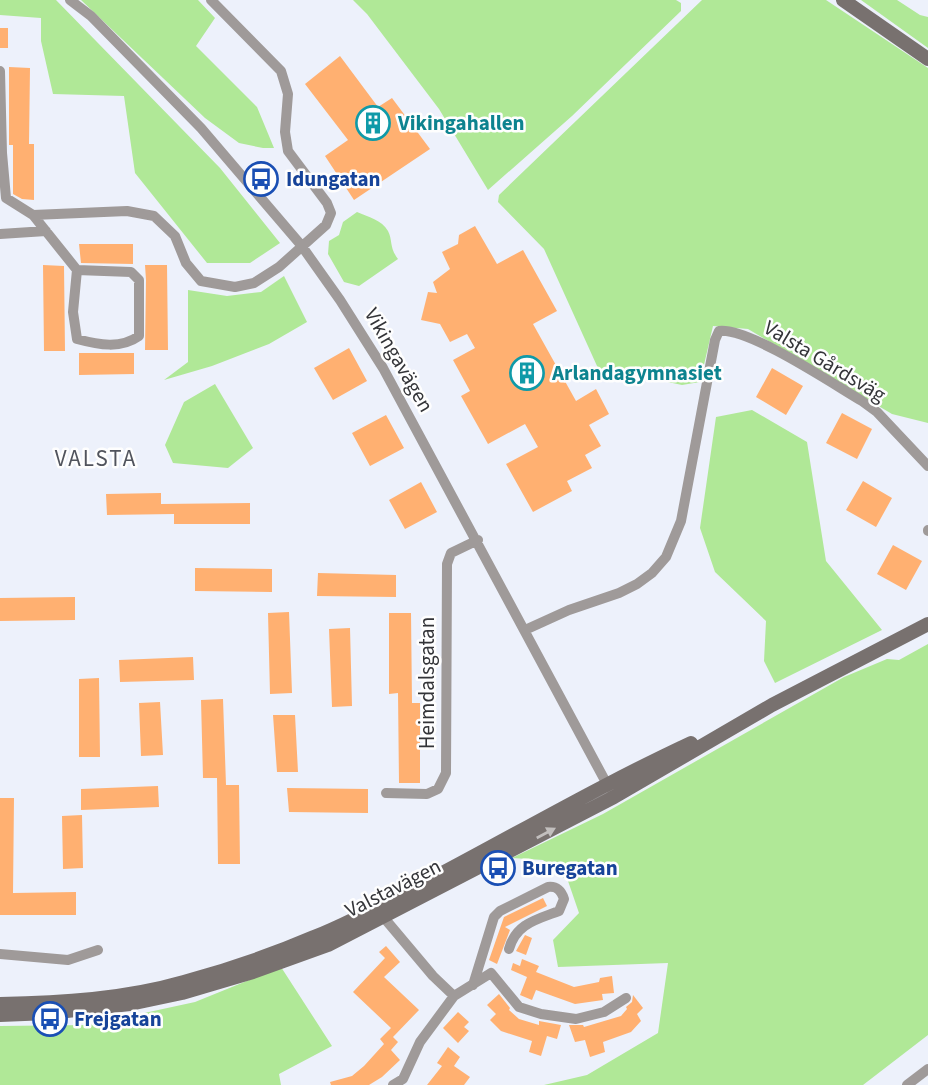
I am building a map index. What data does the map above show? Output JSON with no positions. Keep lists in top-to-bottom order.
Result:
{
  "streets": {
    "street": [
      "Vikingavägen",
      "Valsta Gårdsväg",
      "Heimdalsgatan",
      "Valstavägen"
    ]
  },
  "crossings": [
    ["Vikingavägen", "Valsta Gårdsväg"],
    ["Vikingavägen", "Heimdalsgatan"],
    ["Vikingavägen", "Valstavägen"]
  ],
  "districts": ["VALSTA"],
  "places": {
    "building": ["Vikingahallen", "Arlandagymnasiet"],
    "bus stop": ["Idungatan", "Buregatan", "Frejgatan"]
  }
}
